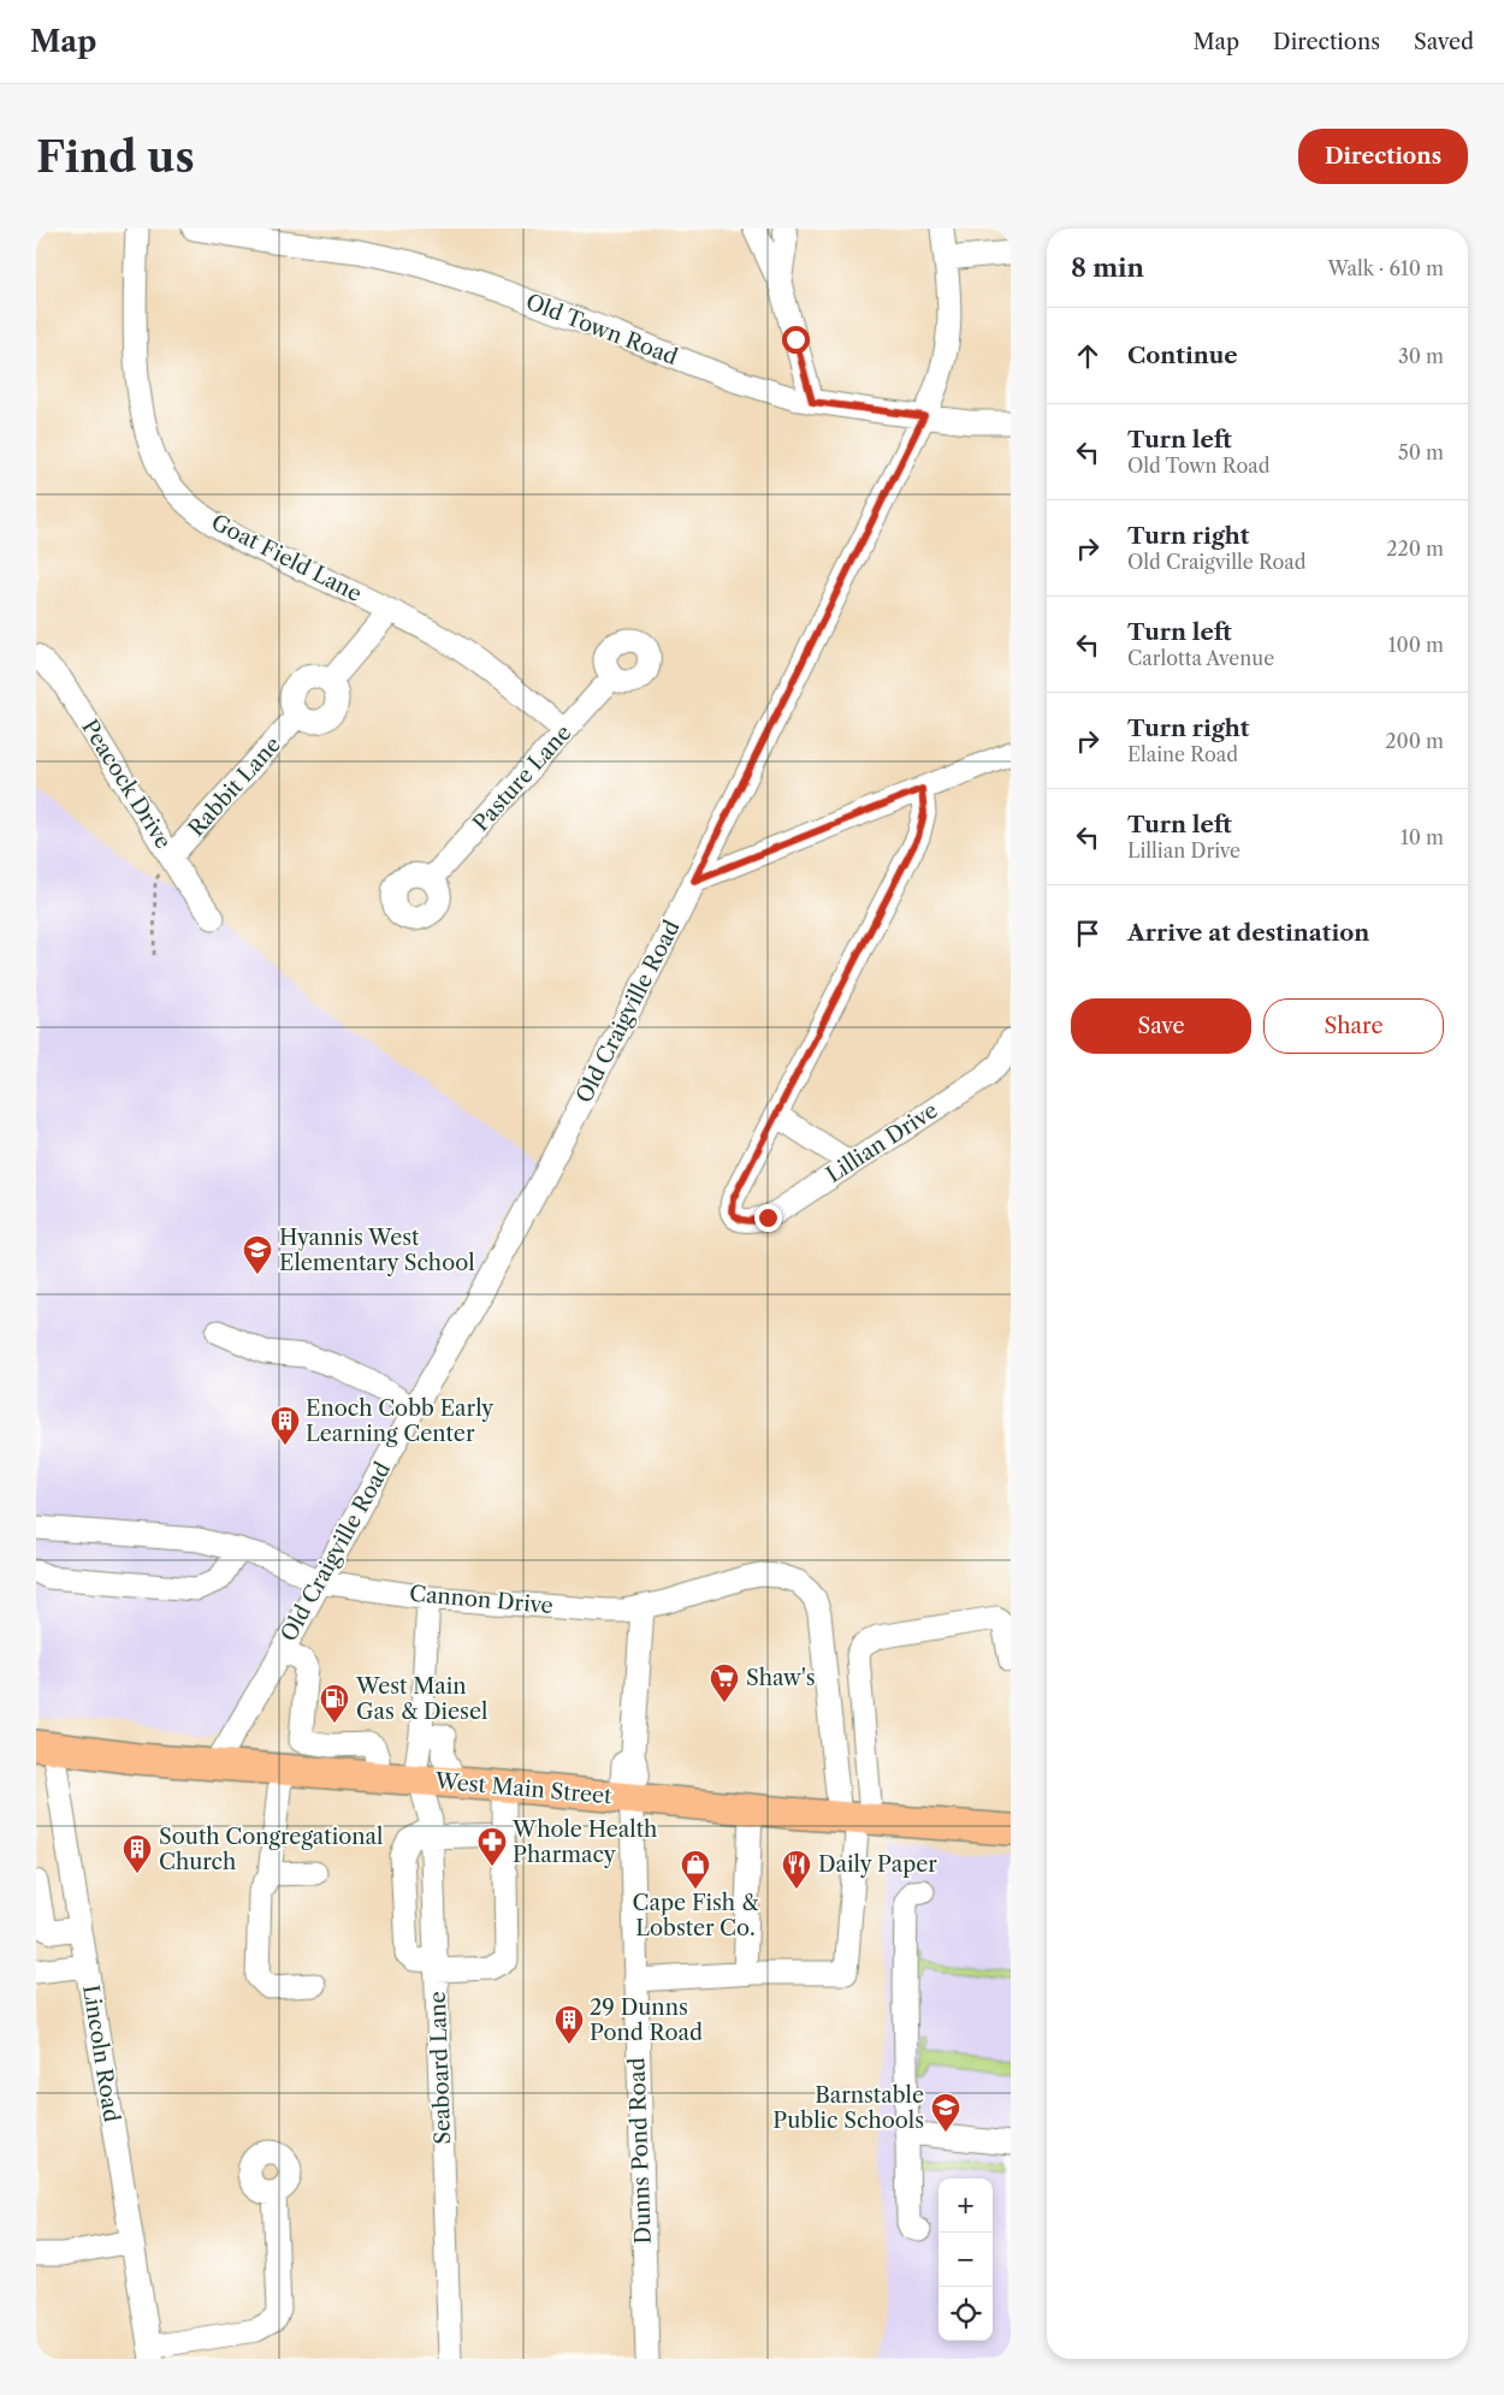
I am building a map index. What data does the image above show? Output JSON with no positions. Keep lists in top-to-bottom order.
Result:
{
  "streets": {
    "main road": ["West Main Street"],
    "street": [
      "Old Town Road",
      "Goat Field Lane",
      "Pasture Lane",
      "Peacock Drive",
      "Rabbit Lane",
      "Old Craigville Road",
      "Lillian Drive",
      "Cannon Drive",
      "Lincoln Road",
      "Seaboard Lane",
      "Dunns Pond Road"
    ]
  },
  "crossings": [
    ["Old Town Road", "Old Craigville Road"],
    ["Goat Field Lane", "Pasture Lane"],
    ["Peacock Drive", "Rabbit Lane"],
    ["Old Craigville Road", "Cannon Drive"],
    ["Old Craigville Road", "West Main Street"],
    ["Cannon Drive", "West Main Street"],
    ["Cannon Drive", "Dunns Pond Road"],
    ["West Main Street", "Lincoln Road"],
    ["West Main Street", "Seaboard Lane"],
    ["West Main Street", "Dunns Pond Road"]
  ],
  "places": {
    "school or university": ["Hyannis West Elementary School", "Barnstable Public Schools"],
    "building": ["Enoch Cobb Early Learning Center", "South Congregational Church", "29 Dunns Pond Road"],
    "supermarket": ["Shaw's"],
    "fuel station": ["West Main Gas & Diesel"],
    "pharmacy": ["Whole Health Pharmacy"],
    "shop": ["Cape Fish & Lobster Co."],
    "restaurant": ["Daily Paper"]
  },
  "page": {
    "header": "Map",
    "nav": ["Map", "Directions", "Saved"],
    "buttons": [
      "Directions",
      ["Save", "Share"]
    ],
    "title": "Find us",
    "heading": ["8 min", "Walk · 610 m"],
    "list": [
      ["Continue", "30 m"],
      ["Turn left", "Old Town Road", "50 m"],
      ["Turn right", "Old Craigville Road", "220 m"],
      ["Turn left", "Carlotta Avenue", "100 m"],
      ["Turn right", "Elaine Road", "200 m"],
      ["Turn left", "Lillian Drive", "10 m"],
      "Arrive at destination"
    ],
    "map_buttons": ["+", "−"]
  }
}
